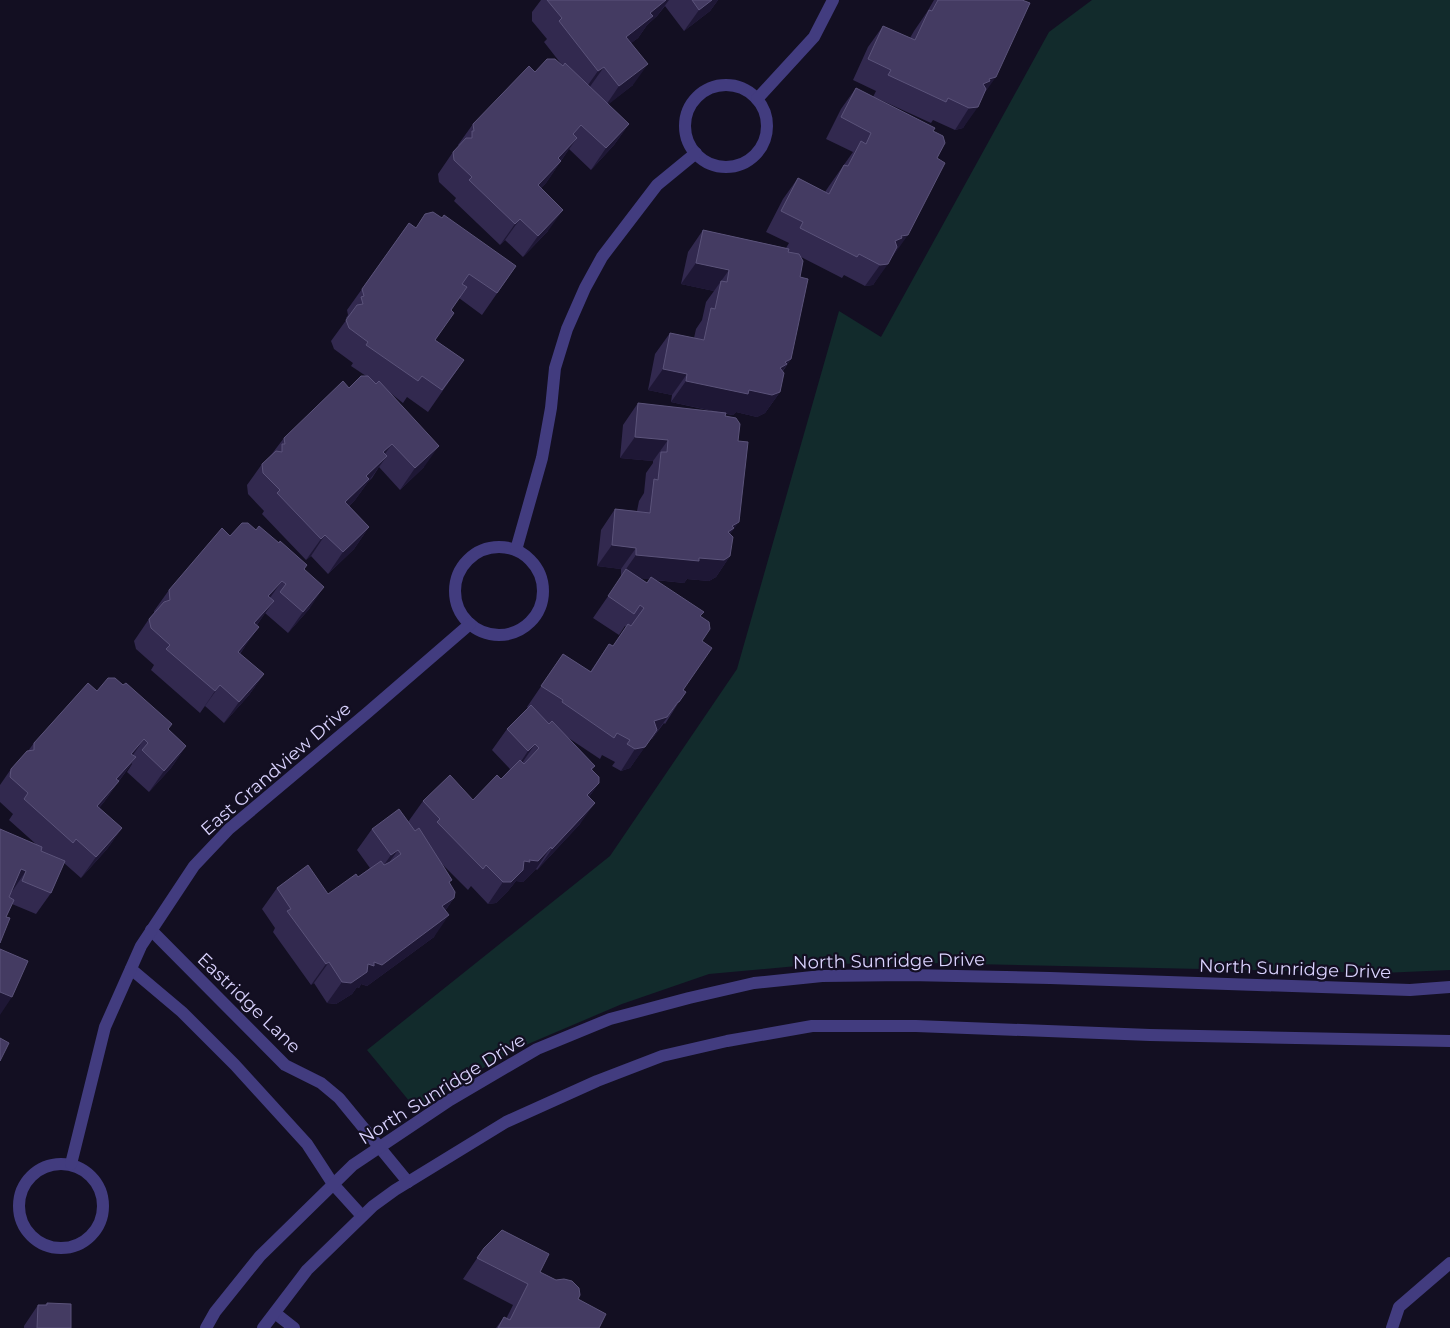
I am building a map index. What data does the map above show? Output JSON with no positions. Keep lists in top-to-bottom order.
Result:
{
  "streets": {
    "street": ["East Grandview Drive", "North Sunridge Drive", "Eastridge Lane"]
  },
  "crossings": [
    ["East Grandview Drive", "Eastridge Lane"],
    ["North Sunridge Drive", "Eastridge Lane"]
  ]
}
